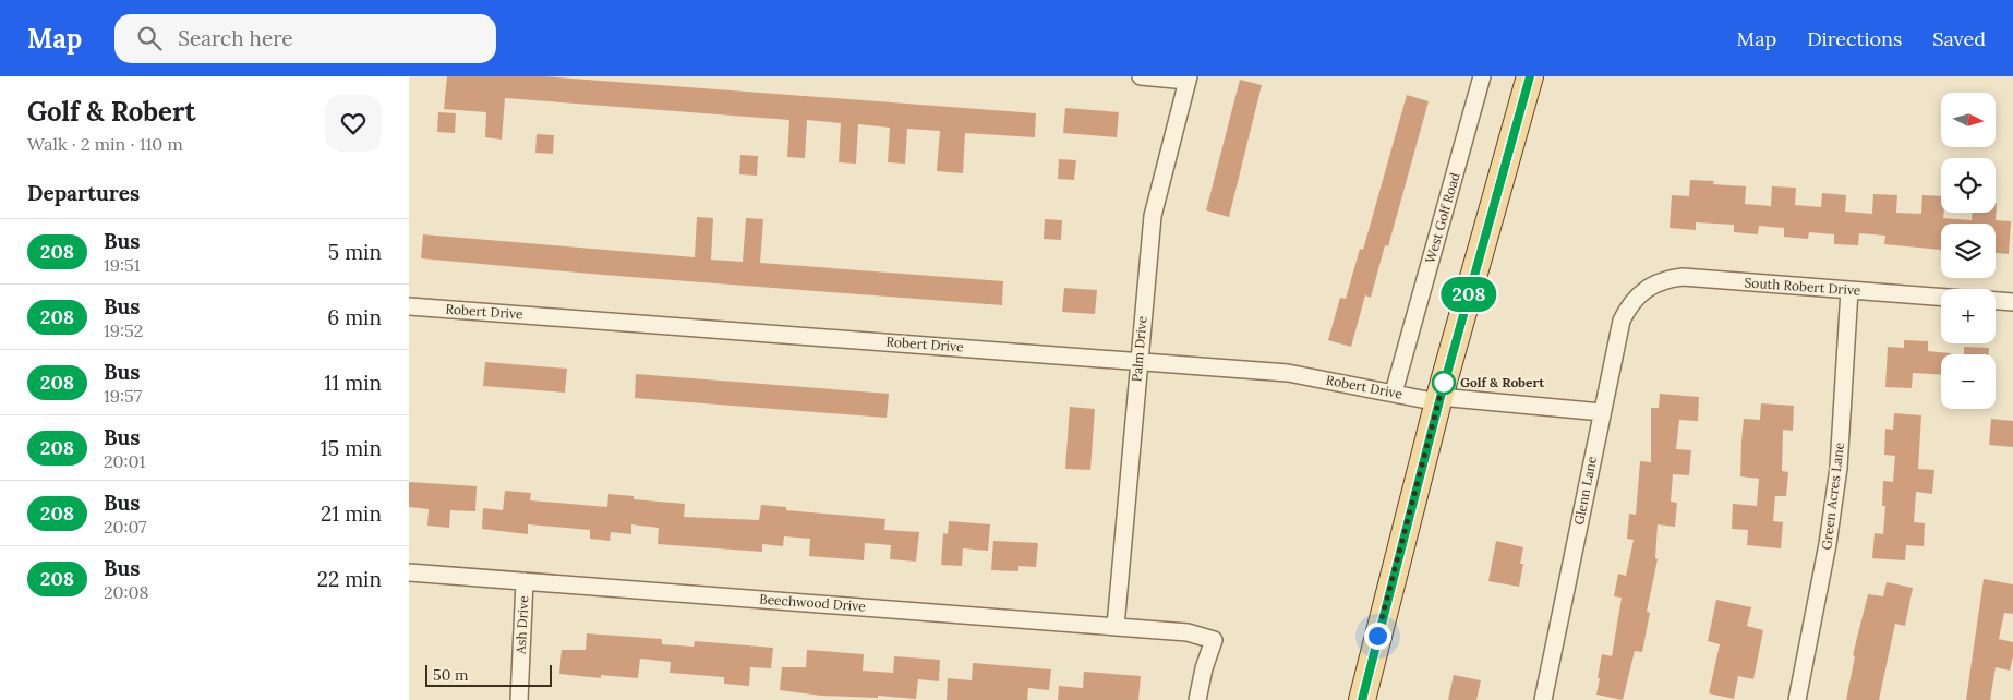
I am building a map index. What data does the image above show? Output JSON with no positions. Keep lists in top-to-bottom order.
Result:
{
  "streets": {
    "street": [
      "West Golf Road",
      "South Robert Drive",
      "Robert Drive",
      "Palm Drive",
      "Glenn Lane",
      "Green Acres Lane",
      "Beechwood Drive",
      "Ash Drive"
    ]
  },
  "crossings": [
    ["West Golf Road", "Robert Drive"],
    ["South Robert Drive", "Glenn Lane"],
    ["South Robert Drive", "Green Acres Lane"],
    ["Robert Drive", "Palm Drive"],
    ["Robert Drive", "Glenn Lane"],
    ["Palm Drive", "Beechwood Drive"],
    ["Beechwood Drive", "Ash Drive"]
  ],
  "places": ["Golf & Robert"],
  "lines": ["bus line 208"],
  "scale_bar": "50 m",
  "north": "right",
  "page": {
    "header": "Map",
    "search": "Search here",
    "nav": ["Map", "Directions", "Saved"],
    "heading": [
      ["Golf & Robert", "Walk · 2 min · 110 m"],
      "Departures"
    ],
    "on_map": "208",
    "map_buttons": ["+", "−"],
    "list": [
      {
        "mark": "208",
        "name": "Bus",
        "note": "19:51",
        "value": "5 min"
      },
      {
        "mark": "208",
        "name": "Bus",
        "note": "19:52",
        "value": "6 min"
      },
      {
        "mark": "208",
        "name": "Bus",
        "note": "19:57",
        "value": "11 min"
      },
      {
        "mark": "208",
        "name": "Bus",
        "note": "20:01",
        "value": "15 min"
      },
      {
        "mark": "208",
        "name": "Bus",
        "note": "20:07",
        "value": "21 min"
      },
      {
        "mark": "208",
        "name": "Bus",
        "note": "20:08",
        "value": "22 min"
      }
    ],
    "scale": "50 m"
  }
}
